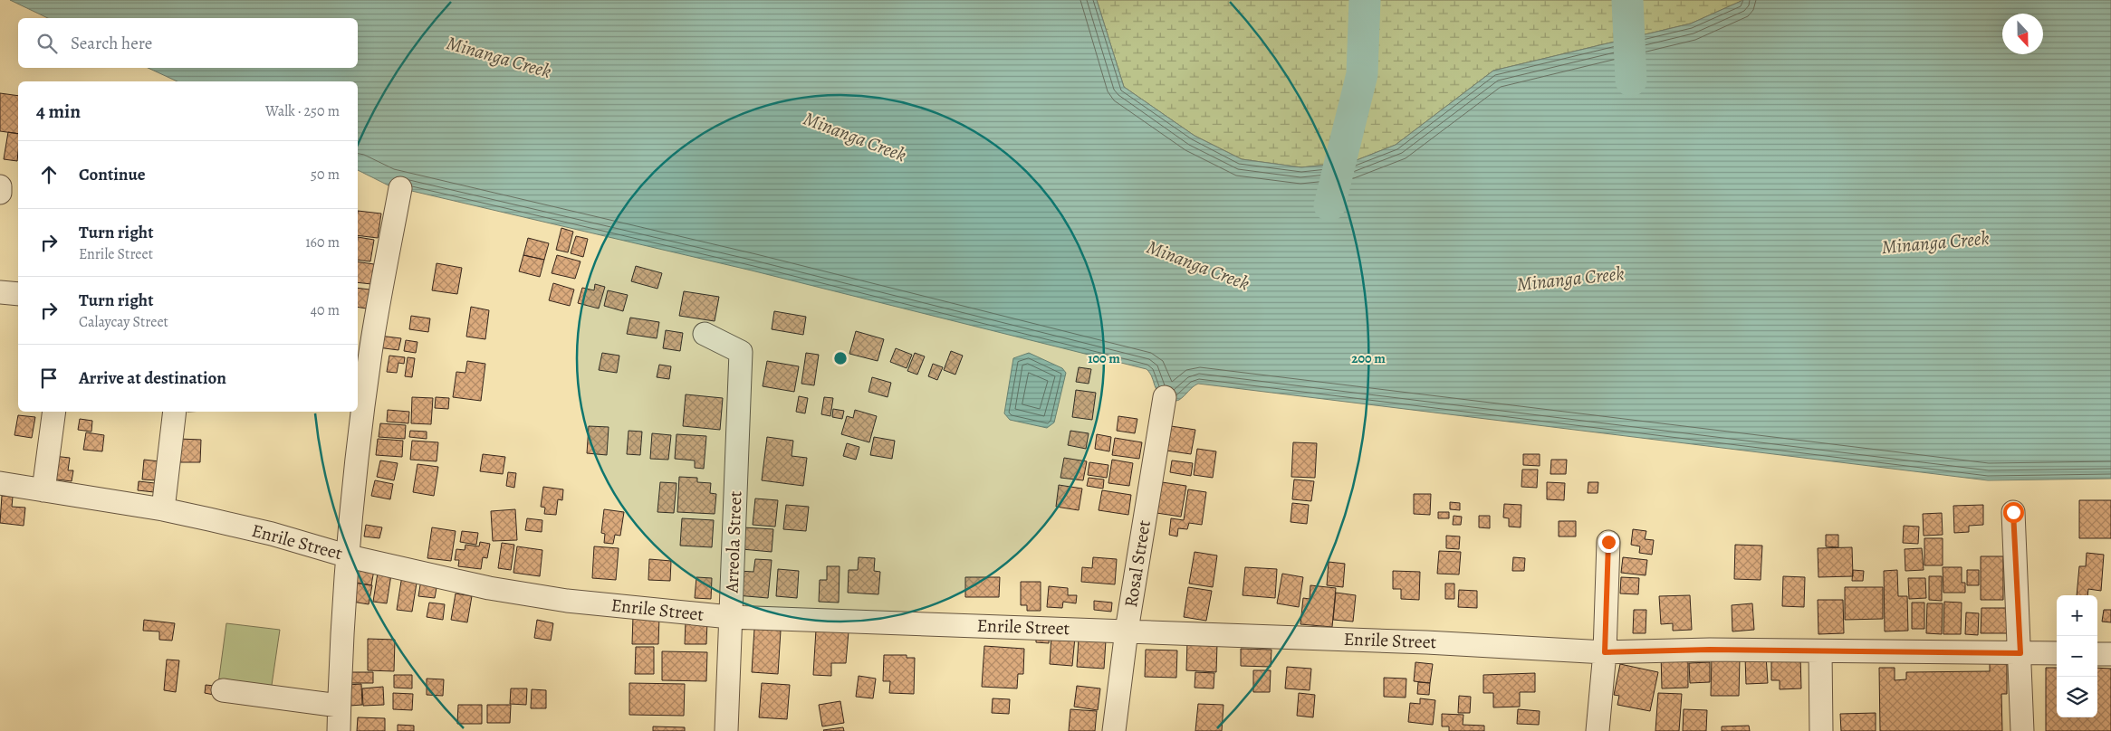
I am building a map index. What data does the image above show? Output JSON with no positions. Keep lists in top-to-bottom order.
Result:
{
  "streets": {
    "street": ["Enrile Street", "Arreola Street", "Rosal Street"]
  },
  "crossings": [
    ["Enrile Street", "Arreola Street"],
    ["Enrile Street", "Rosal Street"]
  ],
  "water": ["Minanga Creek"],
  "north": "bottom",
  "page": {
    "search": "Search here",
    "heading": ["4 min", "Walk · 250 m"],
    "list": [
      ["Continue", "50 m"],
      ["Turn right", "Enrile Street", "160 m"],
      ["Turn right", "Calaycay Street", "40 m"],
      "Arrive at destination"
    ],
    "map_buttons": ["+", "−"]
  },
  "rings": ["100 m", "200 m"]
}
